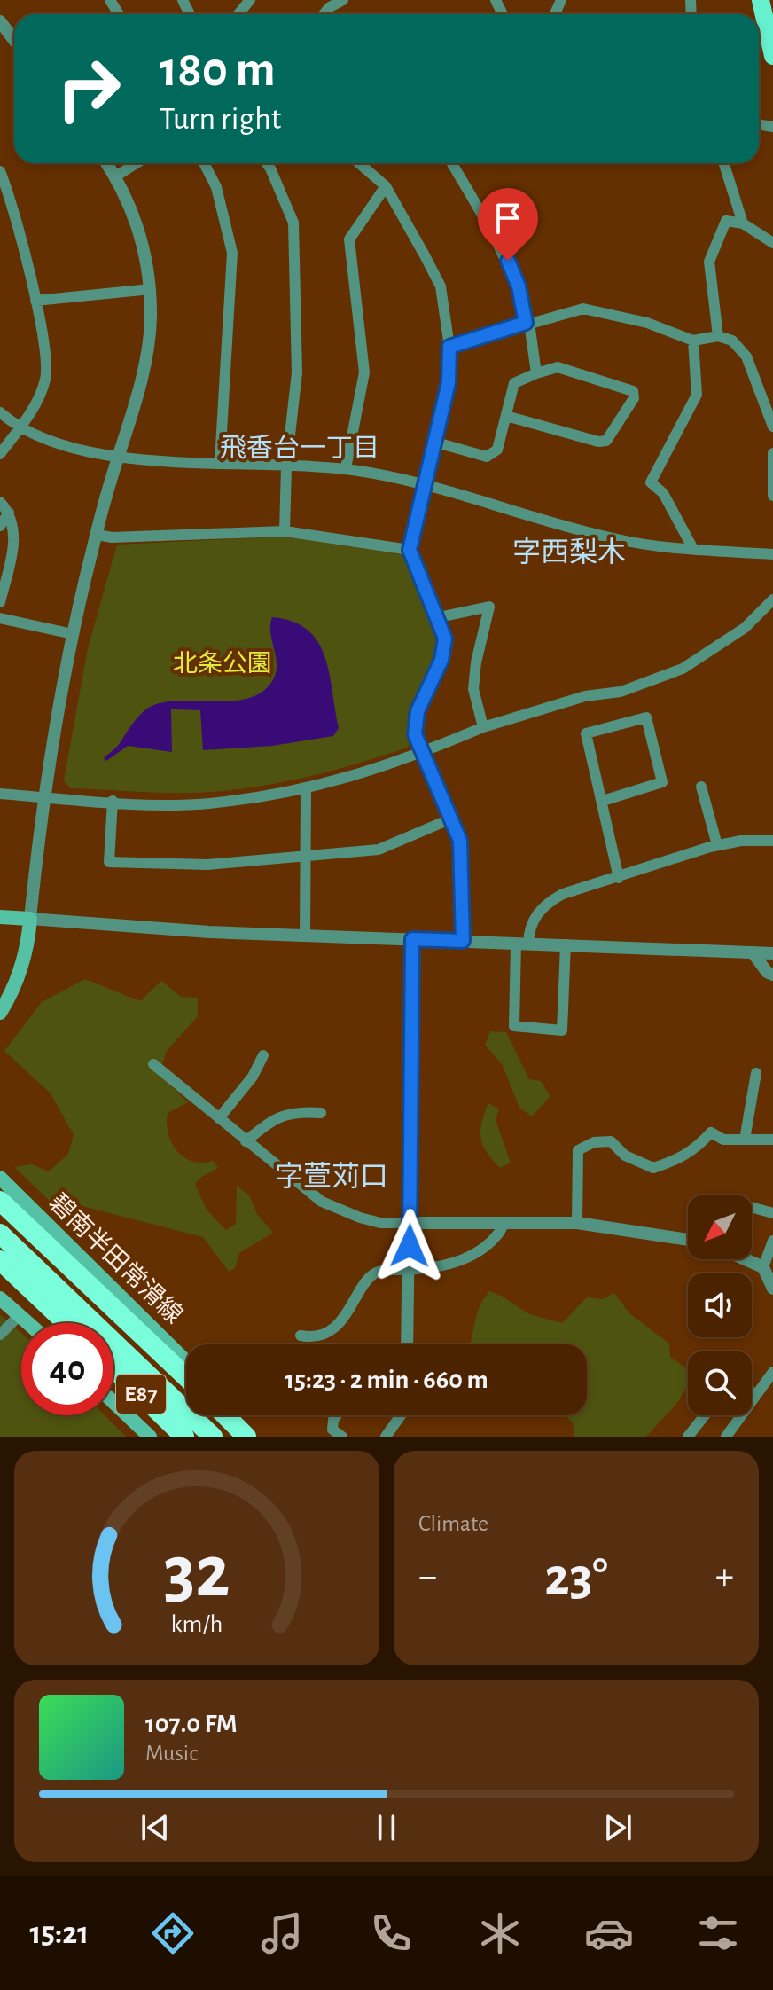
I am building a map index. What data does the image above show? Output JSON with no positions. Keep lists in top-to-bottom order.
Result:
{
  "streets": {
    "highway": ["E87"],
    "main road": ["碧南半田常滑線"]
  },
  "districts": ["飛香台一丁目", "字西梨木", "字萱苅口"],
  "parks": ["北条公園"],
  "north": "bottom left",
  "page": {
    "turn": ["180 m", "Turn right"],
    "limit": "40",
    "trip": "15:23 · 2 min · 660 m",
    "tile": "Climate",
    "heat": ["−", "23°", "+"],
    "song": ["107.0 FM", "Music"],
    "tabs": "15:21",
    "gauge": ["32", "km/h"]
  }
}
